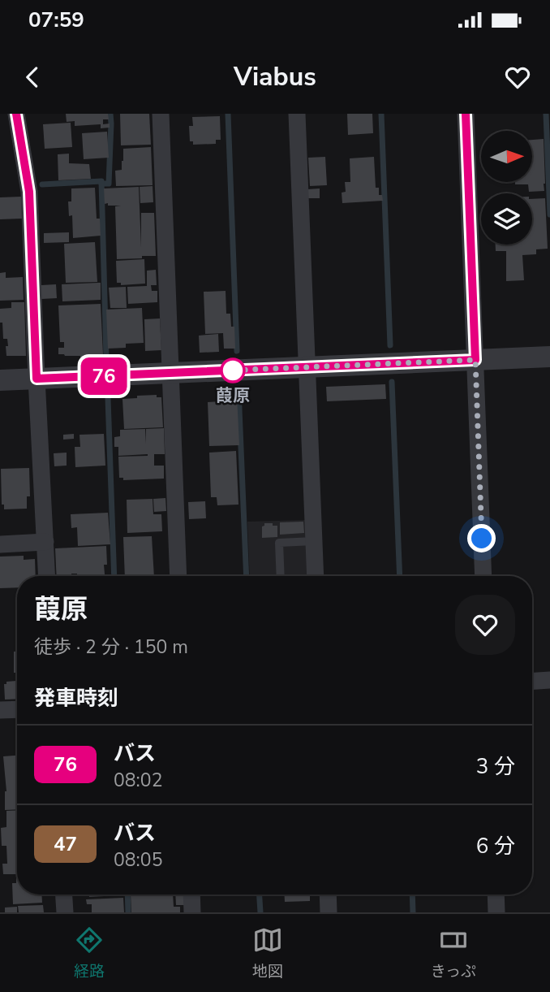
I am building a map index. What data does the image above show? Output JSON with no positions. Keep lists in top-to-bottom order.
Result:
{
  "places": ["葭原"],
  "lines": ["bus line 76"],
  "north": "right",
  "page": {
    "status": "07:59",
    "header": "Viabus",
    "on_map": "76",
    "heading": [
      ["葭原", "徒歩 · 2 分 · 150 m"],
      "発車時刻"
    ],
    "list": [
      {
        "mark": "76",
        "name": "バス",
        "note": "08:02",
        "value": "3 分"
      },
      {
        "mark": "47",
        "name": "バス",
        "note": "08:05",
        "value": "6 分"
      }
    ],
    "tabs": ["経路", "地図", "きっぷ"]
  }
}
